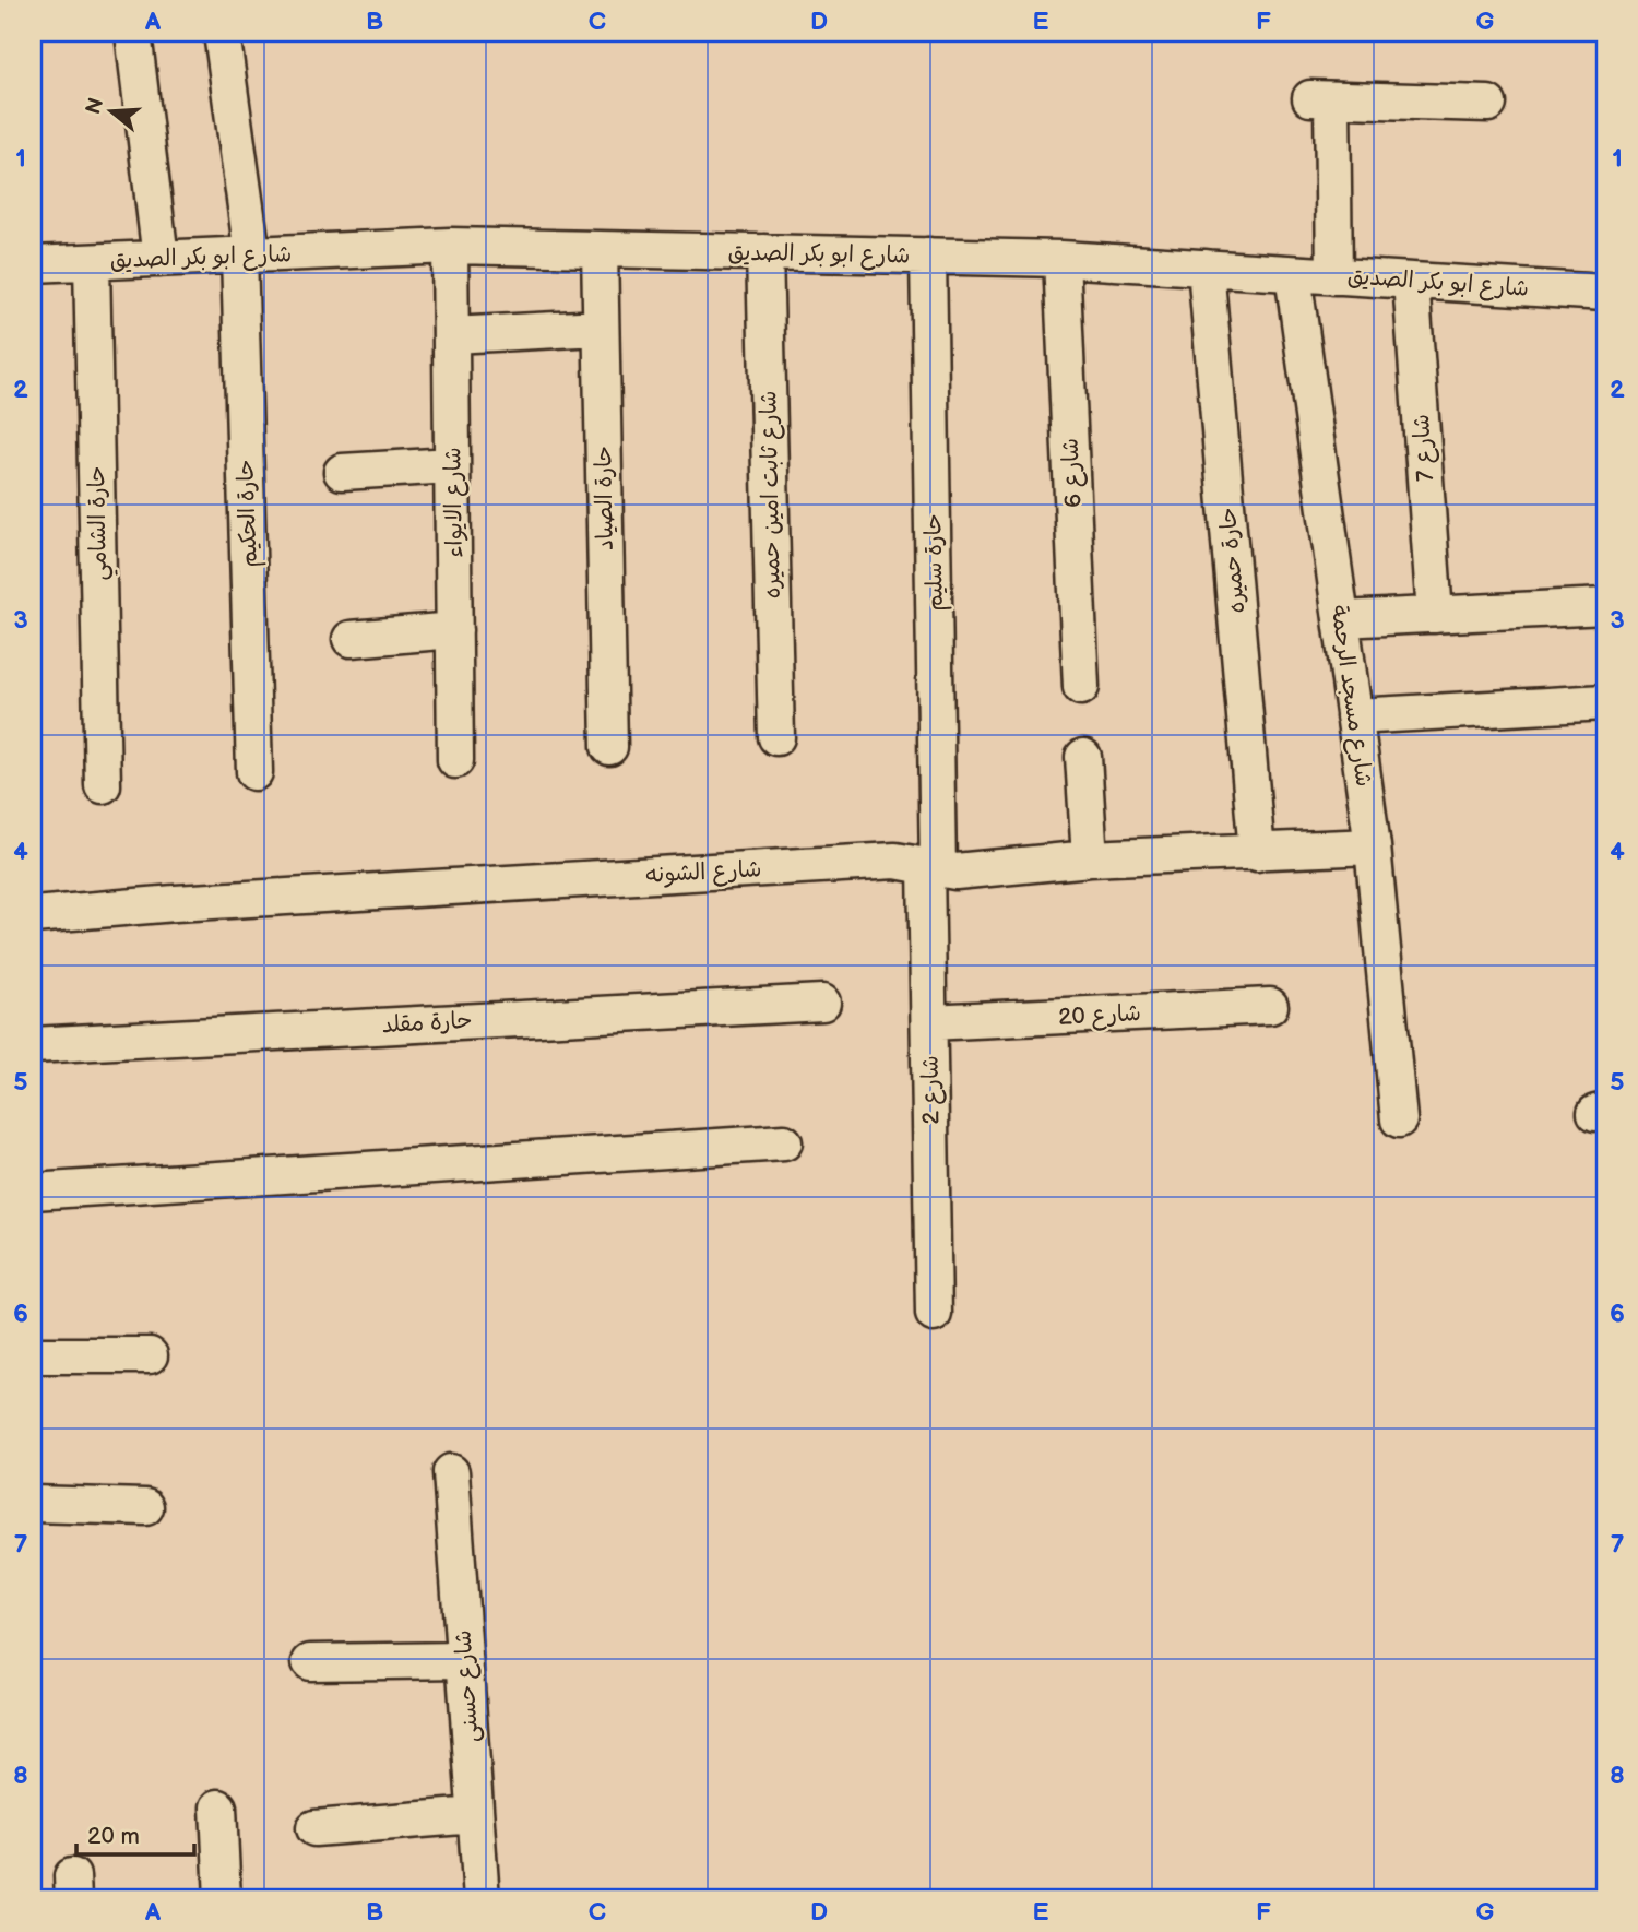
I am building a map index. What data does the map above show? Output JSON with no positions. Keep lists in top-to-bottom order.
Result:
{
  "streets": {
    "street": [
      "شارع ابو بكر الصديق",
      "شارع 7",
      "شارع 6",
      "شارع ثابت امين حميره",
      "حارة الصياد",
      "شارع الايواء",
      "حارة الحكيم",
      "حارة الشامي",
      "حارة حميره",
      "حارة سليم",
      "شارع مسجد الرحمة",
      "شارع الشونه",
      "شارع 20",
      "حارة مقلد",
      "شارع 2",
      "شارع حسنى"
    ]
  },
  "crossings": [
    ["شارع ابو بكر الصديق", "شارع 7"],
    ["شارع ابو بكر الصديق", "شارع 6"],
    ["شارع ابو بكر الصديق", "شارع ثابت امين حميره"],
    ["شارع ابو بكر الصديق", "حارة الصياد"],
    ["شارع ابو بكر الصديق", "شارع الايواء"],
    ["شارع ابو بكر الصديق", "حارة الحكيم"],
    ["شارع ابو بكر الصديق", "حارة الشامي"],
    ["شارع ابو بكر الصديق", "حارة حميره"],
    ["شارع ابو بكر الصديق", "حارة سليم"],
    ["شارع ابو بكر الصديق", "شارع مسجد الرحمة"],
    ["حارة حميره", "شارع الشونه"],
    ["حارة سليم", "شارع الشونه"],
    ["حارة سليم", "شارع 2"],
    ["شارع مسجد الرحمة", "شارع الشونه"],
    ["شارع الشونه", "شارع 2"],
    ["شارع 20", "شارع 2"]
  ],
  "scale_bar": "20 m",
  "north": "left",
  "grid": {
    "columns": [
      "A",
      "B",
      "C",
      "D",
      "E",
      "F",
      "G"
    ],
    "rows": [
      "1",
      "2",
      "3",
      "4",
      "5",
      "6",
      "7",
      "8"
    ]
  }
}
